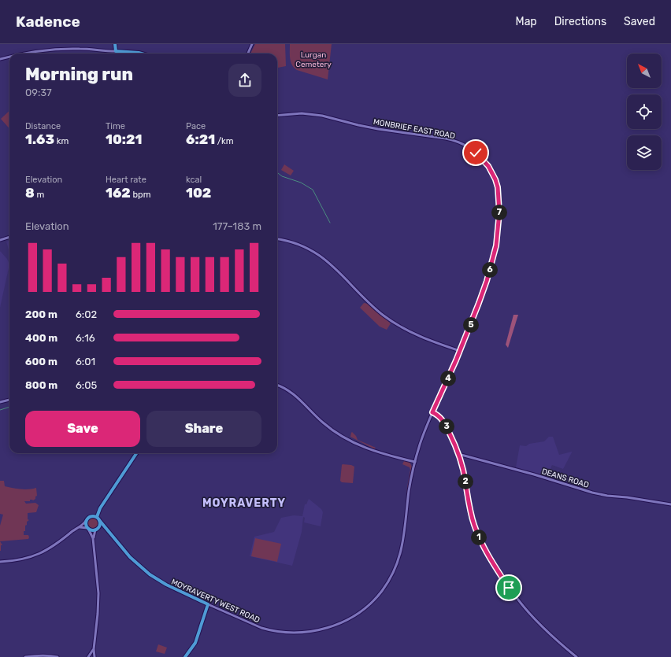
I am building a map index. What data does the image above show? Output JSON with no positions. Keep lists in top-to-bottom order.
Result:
{
  "streets": {
    "main road": ["MOYRAVERTY WEST ROAD"],
    "street": ["MONBRIEF EAST ROAD", "DEANS ROAD"]
  },
  "crossings": [
    ["MONBRIEF EAST ROAD", "MOYRAVERTY WEST ROAD"]
  ],
  "districts": ["MOYRAVERTY"],
  "parks": ["Lurgan Cemetery"],
  "north": "top left",
  "page": {
    "header": "Kadence",
    "nav": ["Map", "Directions", "Saved"],
    "heading": ["Morning run", "09:37"],
    "stats": [
      ["Distance", "1.63 km"],
      ["Time", "10:21"],
      ["Pace", "6:21 /km"],
      ["Elevation", "8 m"],
      ["Heart rate", "162 bpm"],
      ["kcal", "102"]
    ],
    "pins": [
      "7",
      "6",
      "5",
      "4",
      "3",
      "2",
      "1"
    ],
    "chart": ["Elevation", "177–183 m"],
    "list": [
      {
        "name": "200 m",
        "note": "6:02"
      },
      {
        "name": "400 m",
        "note": "6:16"
      },
      {
        "name": "600 m",
        "note": "6:01"
      },
      {
        "name": "800 m",
        "note": "6:05"
      }
    ],
    "buttons": ["Save", "Share"]
  }
}
